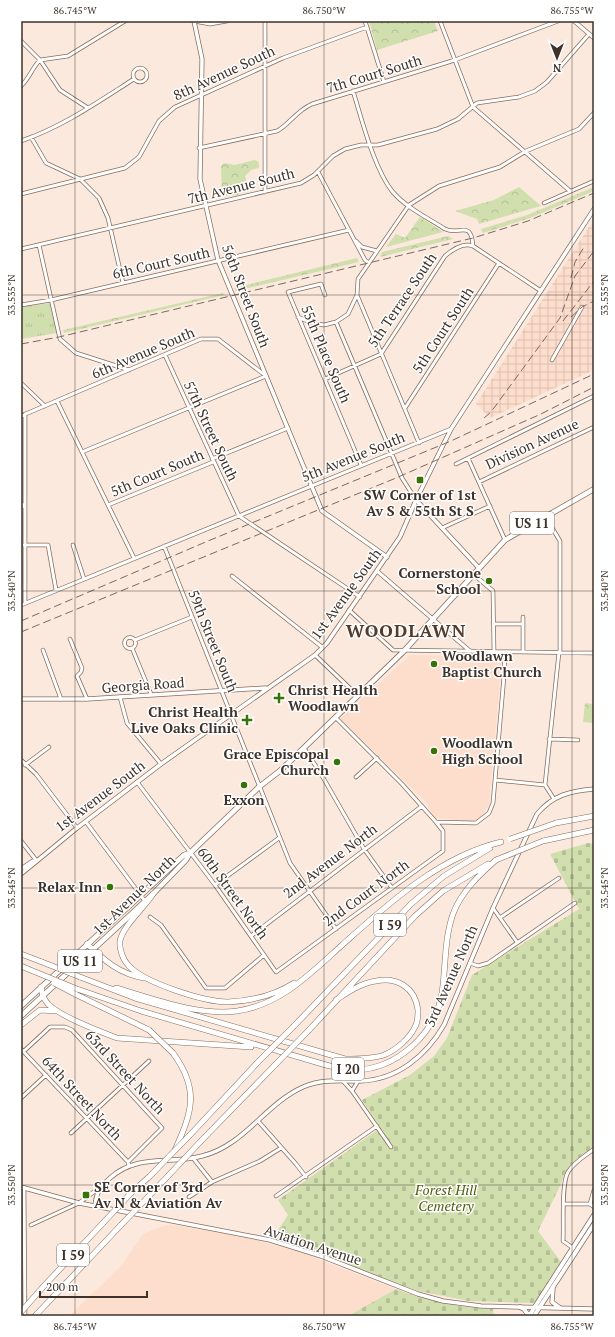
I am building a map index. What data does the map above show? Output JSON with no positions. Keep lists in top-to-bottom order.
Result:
{
  "streets": {
    "highway": ["I 59", "I 20"],
    "main road": ["US 11", "1st Avenue North"],
    "street": [
      "8th Avenue South",
      "7th Court South",
      "7th Avenue South",
      "6th Court South",
      "56th Street South",
      "5th Terrace South",
      "5th Court South",
      "6th Avenue South",
      "55th Place South",
      "57th Street South",
      "Division Avenue",
      "5th Avenue South",
      "1st Avenue South",
      "59th Street South",
      "Georgia Road",
      "2nd Avenue North",
      "60th Street North",
      "2nd Court North",
      "3rd Avenue North",
      "63rd Street North",
      "64th Street North",
      "Aviation Avenue"
    ]
  },
  "crossings": [
    ["8th Avenue South", "56th Street South"],
    ["7th Court South", "56th Street South"],
    ["7th Avenue South", "56th Street South"],
    ["6th Court South", "56th Street South"],
    ["56th Street South", "5th Court South"],
    ["56th Street South", "6th Avenue South"],
    ["56th Street South", "5th Avenue South"],
    ["56th Street South", "1st Avenue South"],
    ["5th Terrace South", "55th Place South"],
    ["5th Court South", "57th Street South"],
    ["6th Avenue South", "57th Street South"],
    ["55th Place South", "5th Avenue South"],
    ["57th Street South", "5th Avenue South"],
    ["5th Avenue South", "1st Avenue South"],
    ["5th Avenue South", "59th Street South"],
    ["1st Avenue South", "59th Street South"],
    ["1st Avenue South", "Georgia Road"],
    ["1st Avenue South", "60th Street North"],
    ["59th Street South", "Georgia Road"],
    ["59th Street South", "2nd Avenue North"],
    ["59th Street South", "2nd Court North"],
    ["59th Street South", "1st Avenue North"],
    ["2nd Avenue North", "60th Street North"],
    ["60th Street North", "2nd Court North"],
    ["60th Street North", "1st Avenue North"],
    ["I 59", "I 20"],
    ["3rd Avenue North", "63rd Street North"],
    ["3rd Avenue North", "64th Street North"],
    ["3rd Avenue North", "Aviation Avenue"],
    ["63rd Street North", "64th Street North"]
  ],
  "districts": ["WOODLAWN"],
  "parks": ["Forest Hill Cemetery"],
  "places": {
    "transit": ["SW Corner of 1st Av S & 55th St S", "SE Corner of 3rd Av N & Aviation Av"],
    "other": [
      "Cornerstone School",
      "Woodlawn Baptist Church",
      "Woodlawn High School",
      "Grace Episcopal Church",
      "Exxon",
      "Relax Inn"
    ],
    "health": ["Christ Health Woodlawn", "Christ Health Live Oaks Clinic"]
  },
  "scale_bar": "200 m",
  "north": "bottom",
  "coordinates": [
    "86.745°W",
    "86.750°W",
    "86.755°W",
    "33.535°N",
    "33.540°N",
    "33.545°N",
    "33.550°N"
  ]
}
